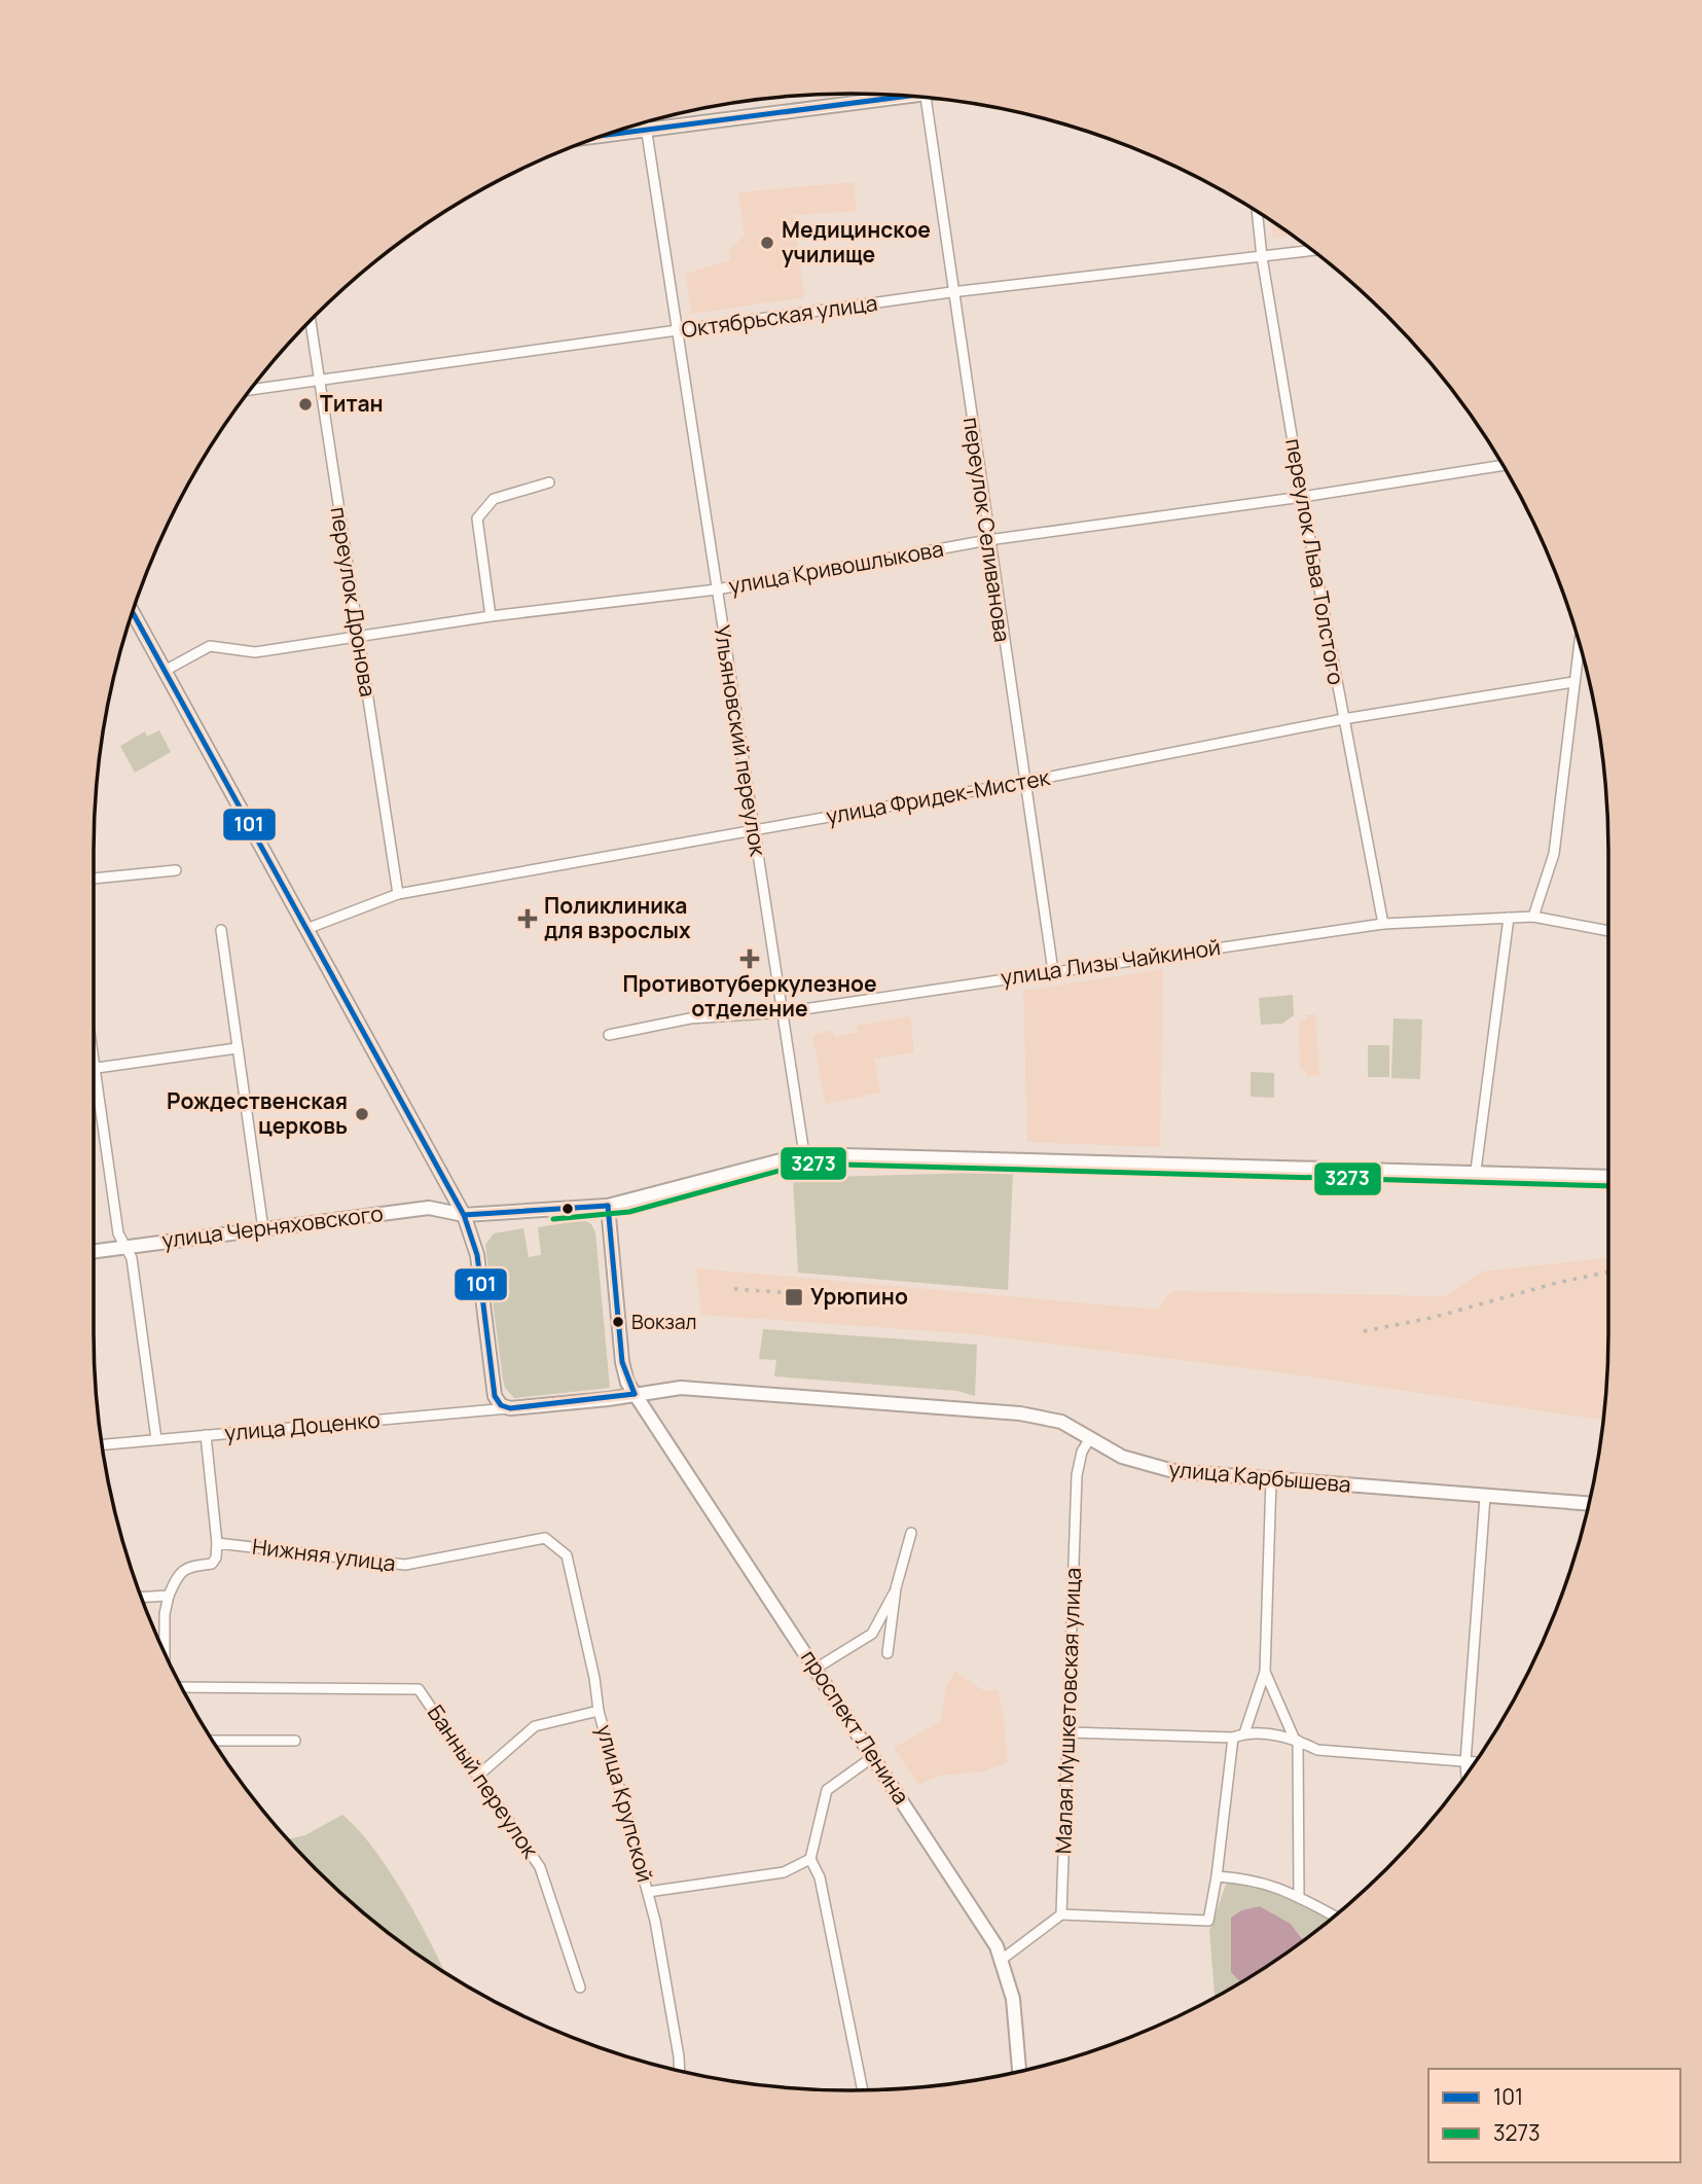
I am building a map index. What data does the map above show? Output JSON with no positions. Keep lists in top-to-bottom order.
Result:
{
  "streets": {
    "main road": ["улица Черняховского", "улица Карбышева", "проспект Ленина"],
    "street": [
      "Октябрьская улица",
      "переулок Селиванова",
      "переулок Льва Толстого",
      "улица Кривошлыкова",
      "переулок Дронова",
      "Ульяновский переулок",
      "улица Фридек-Мистек",
      "улица Лизы Чайкиной",
      "улица Доценко",
      "Нижняя улица",
      "Малая Мушкетовская улица",
      "Банный переулок",
      "улица Крупской"
    ]
  },
  "crossings": [
    ["Октябрьская улица", "переулок Селиванова"],
    ["Октябрьская улица", "переулок Льва Толстого"],
    ["Октябрьская улица", "переулок Дронова"],
    ["Октябрьская улица", "Ульяновский переулок"],
    ["переулок Селиванова", "улица Кривошлыкова"],
    ["переулок Селиванова", "улица Фридек-Мистек"],
    ["переулок Селиванова", "улица Лизы Чайкиной"],
    ["переулок Льва Толстого", "улица Кривошлыкова"],
    ["переулок Льва Толстого", "улица Фридек-Мистек"],
    ["переулок Льва Толстого", "улица Лизы Чайкиной"],
    ["улица Кривошлыкова", "переулок Дронова"],
    ["улица Кривошлыкова", "Ульяновский переулок"],
    ["переулок Дронова", "улица Фридек-Мистек"],
    ["Ульяновский переулок", "улица Фридек-Мистек"],
    ["Ульяновский переулок", "улица Лизы Чайкиной"],
    ["Ульяновский переулок", "улица Черняховского"],
    ["улица Черняховского", "проспект Ленина"],
    ["улица Доценко", "улица Карбышева"],
    ["улица Карбышева", "Малая Мушкетовская улица"],
    ["улица Карбышева", "проспект Ленина"],
    ["Нижняя улица", "улица Крупской"]
  ],
  "places": {
    "other": [
      "Медицинское училище",
      "Титан",
      "Рождественская церковь",
      "Вокзал"
    ],
    "health": ["Поликлиника для взрослых", "Противотуберкулезное отделение"],
    "transit": ["Урюпино"]
  },
  "lines": ["transit line 101", "transit line 3273"],
  "legend": ["101", "3273"]
}
